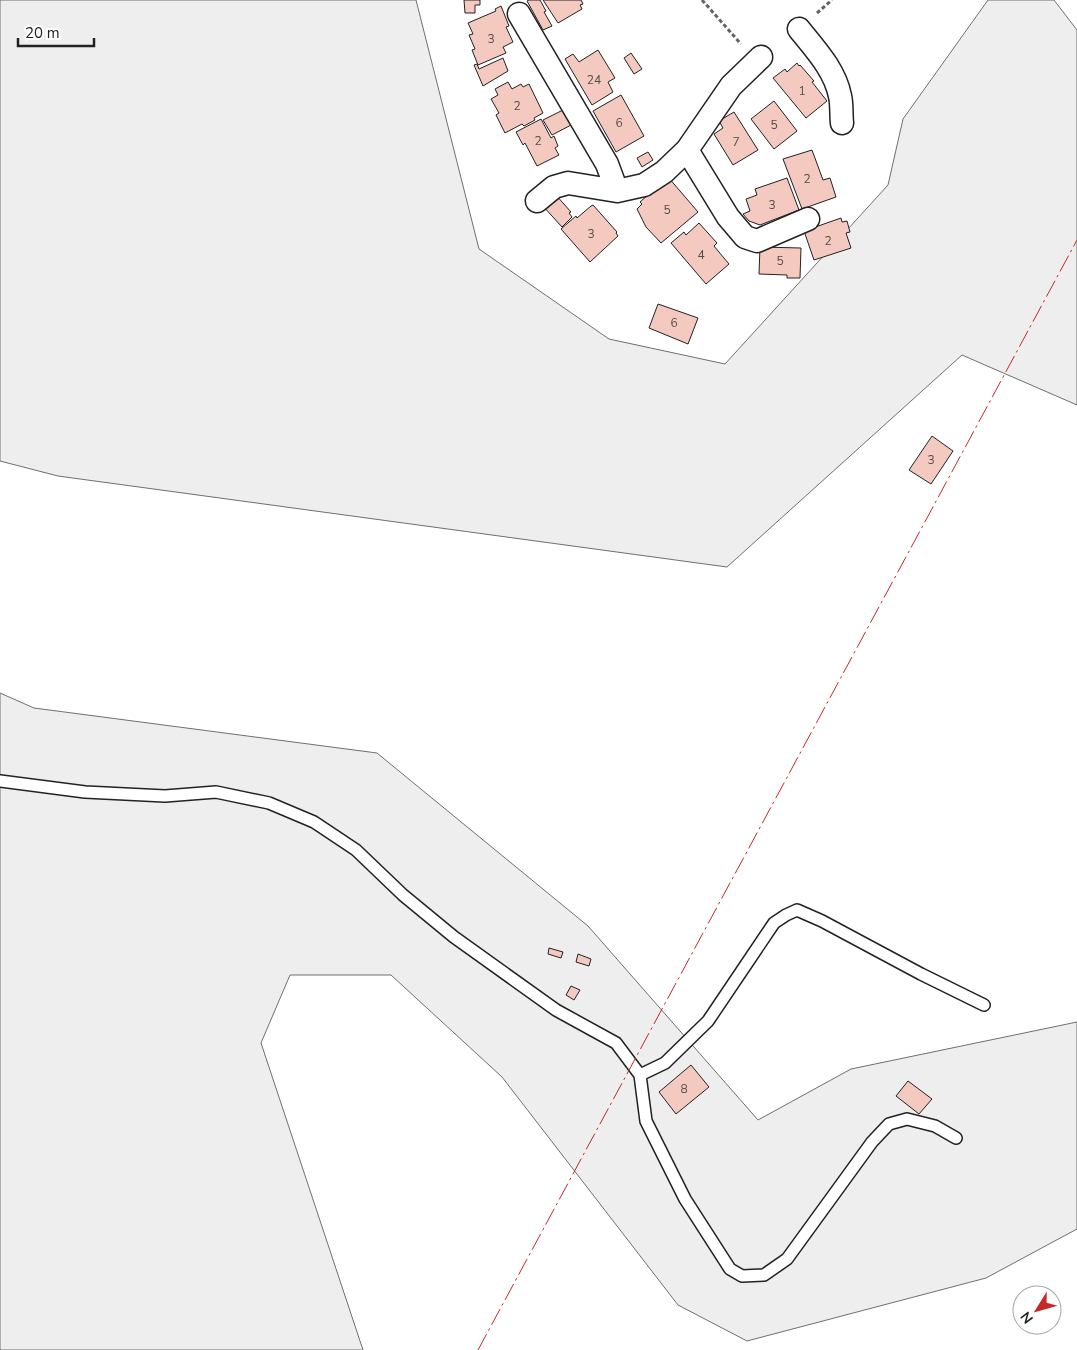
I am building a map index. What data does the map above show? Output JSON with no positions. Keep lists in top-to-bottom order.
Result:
{
  "house_numbers": [
    "3",
    "24",
    "1",
    "2",
    "6",
    "5",
    "2",
    "7",
    "2",
    "3",
    "5",
    "3",
    "2",
    "4",
    "5",
    "6",
    "3",
    "8"
  ],
  "scale_bar": "20 m",
  "north": "bottom left"
}
